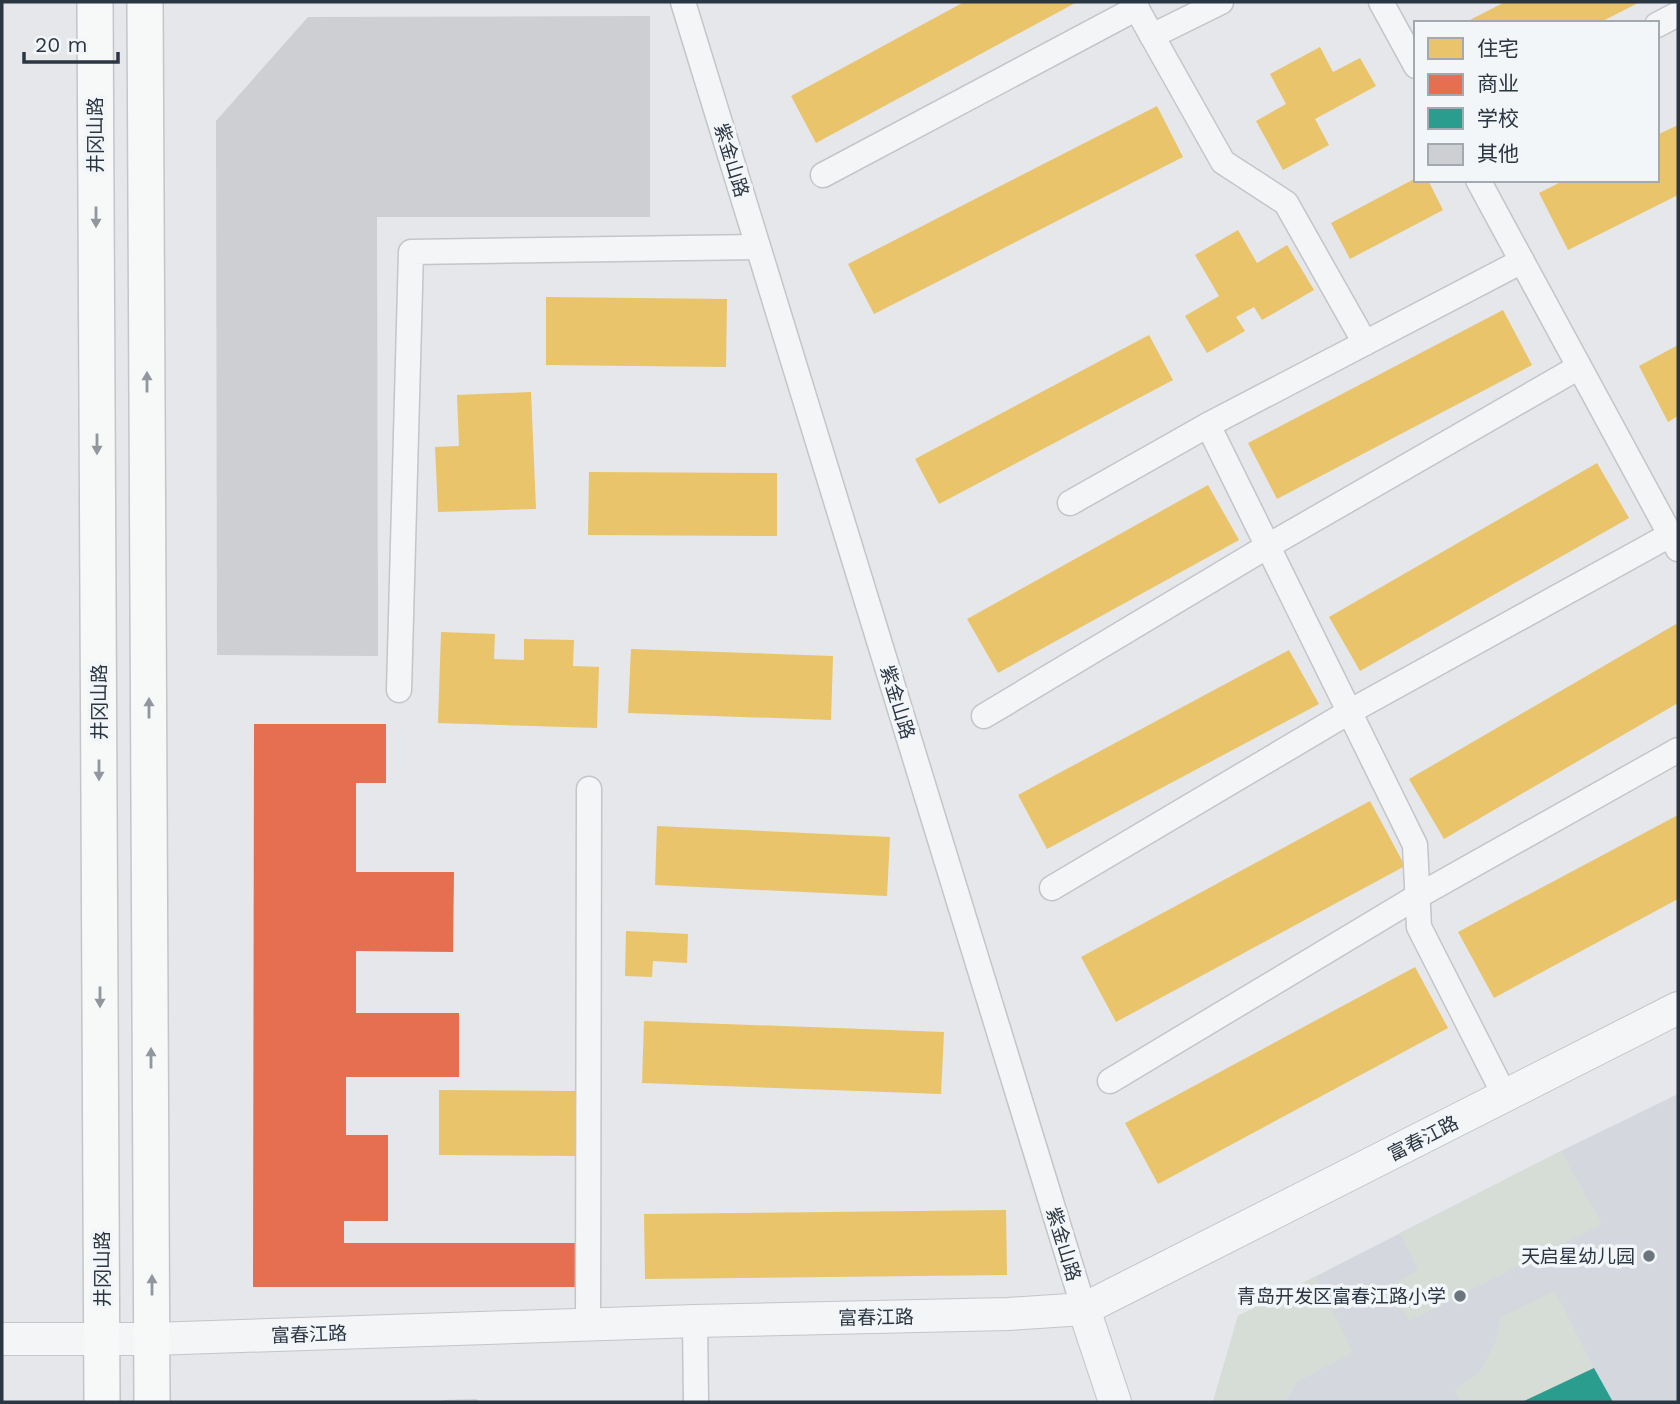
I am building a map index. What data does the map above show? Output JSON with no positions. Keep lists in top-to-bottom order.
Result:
{
  "streets": {
    "main road": ["井冈山路"],
    "street": ["紫金山路", "富春江路"]
  },
  "crossings": [
    ["井冈山路", "富春江路"],
    ["紫金山路", "富春江路"]
  ],
  "places": ["天启星幼儿园", "青岛开发区富春江路小学"],
  "legend": [
    "住宅",
    "商业",
    "学校",
    "其他"
  ],
  "scale_bar": "20 m"
}
